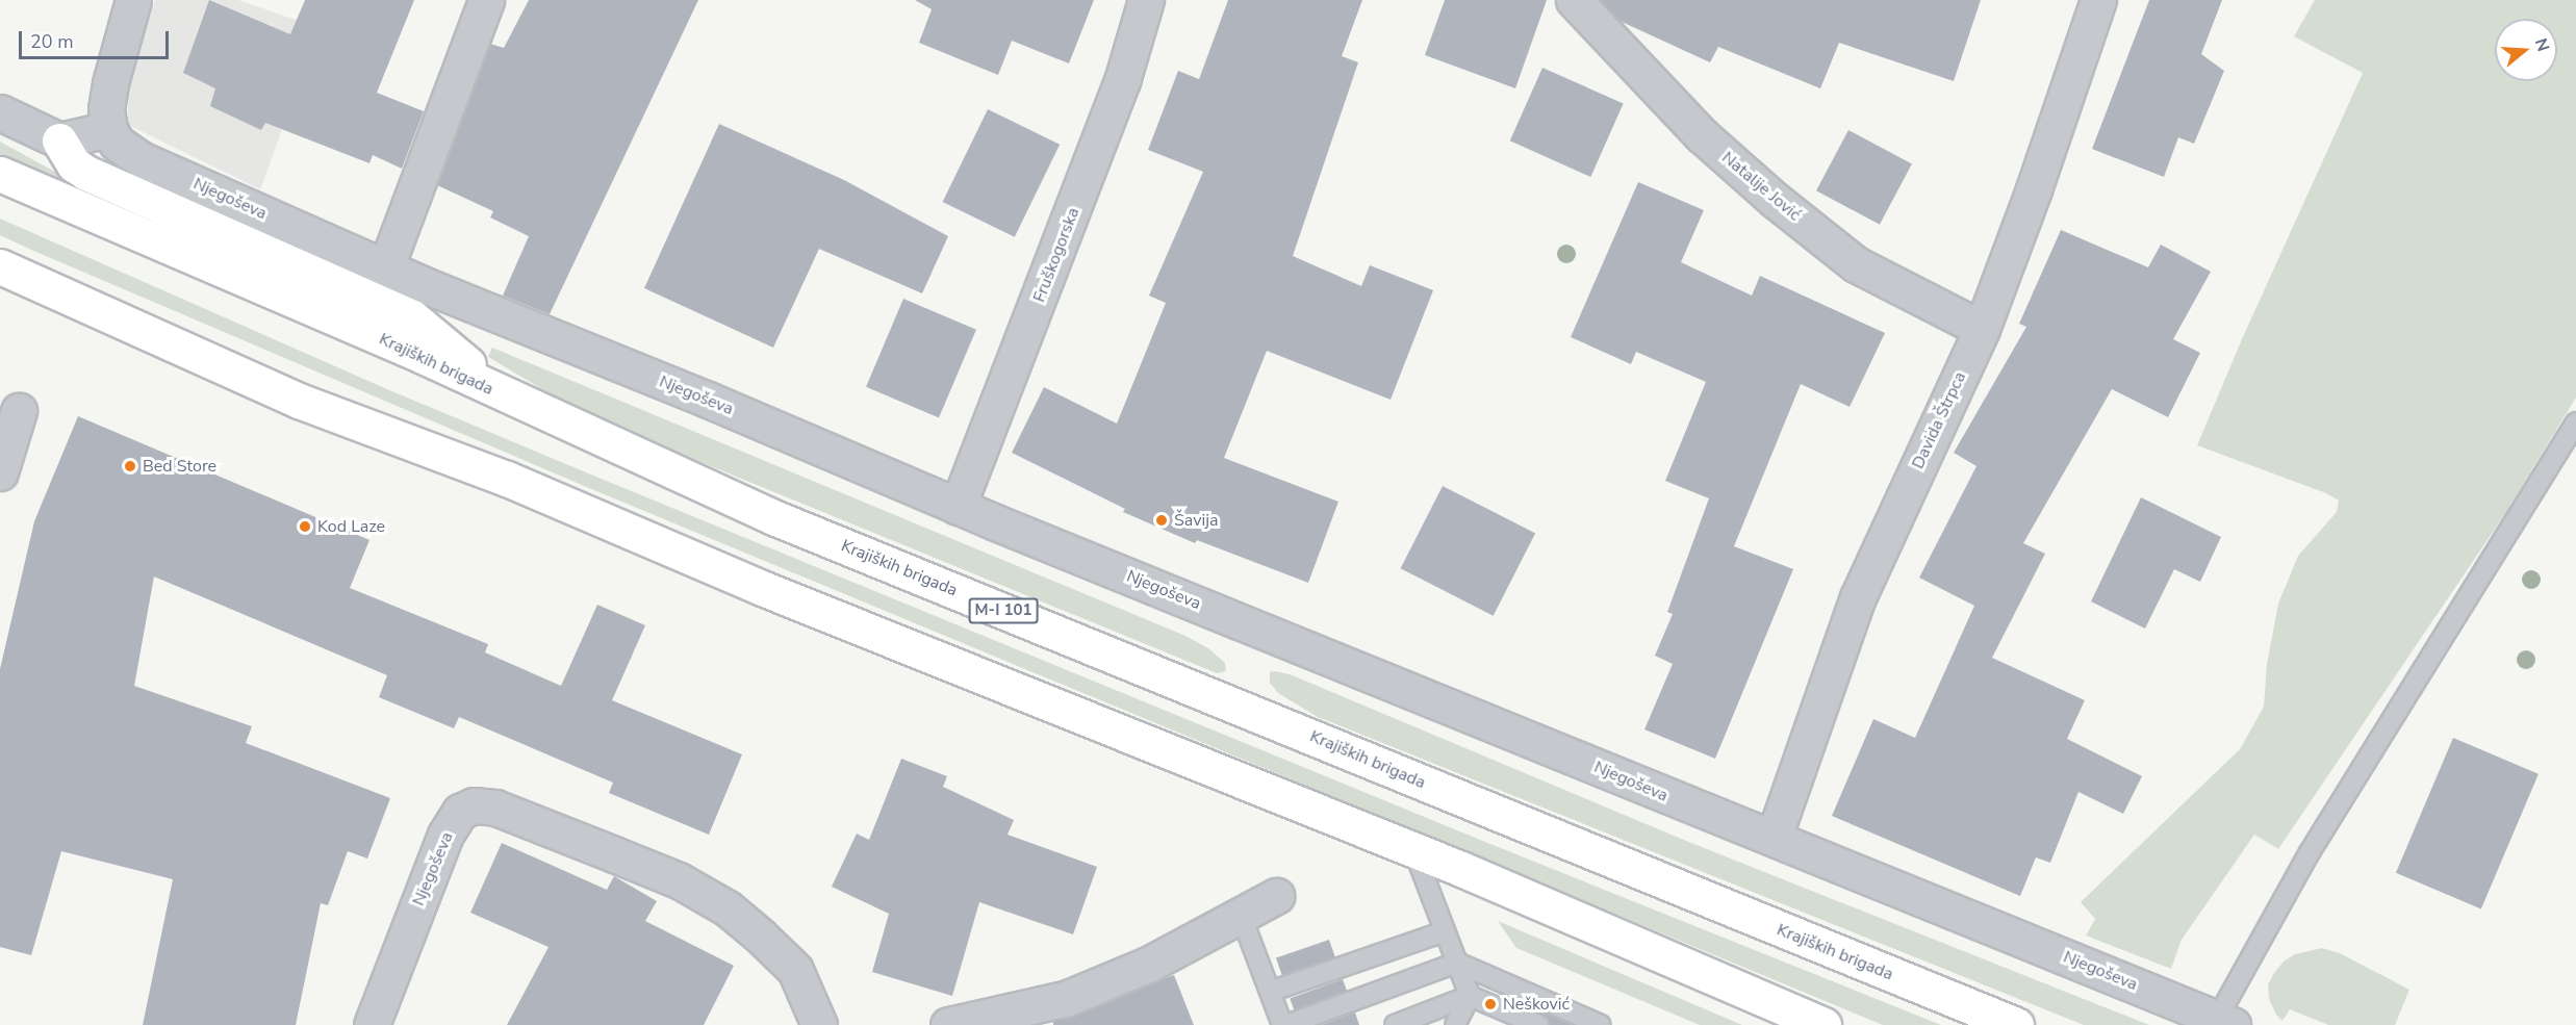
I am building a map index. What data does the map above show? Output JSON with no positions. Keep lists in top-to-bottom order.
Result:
{
  "streets": {
    "main road": ["Krajiških brigada", "M-I 101"],
    "street": [
      "Natalije Jović",
      "Njegoševa",
      "Fruškogorska",
      "Davida Štrpca"
    ]
  },
  "crossings": [
    ["Natalije Jović", "Davida Štrpca"],
    ["Njegoševa", "Fruškogorska"],
    ["Njegoševa", "Davida Štrpca"]
  ],
  "places": [
    "Bed Store",
    "Šavija",
    "Kod Laze",
    "Nešković"
  ],
  "scale_bar": "20 m",
  "north": "right"
}
